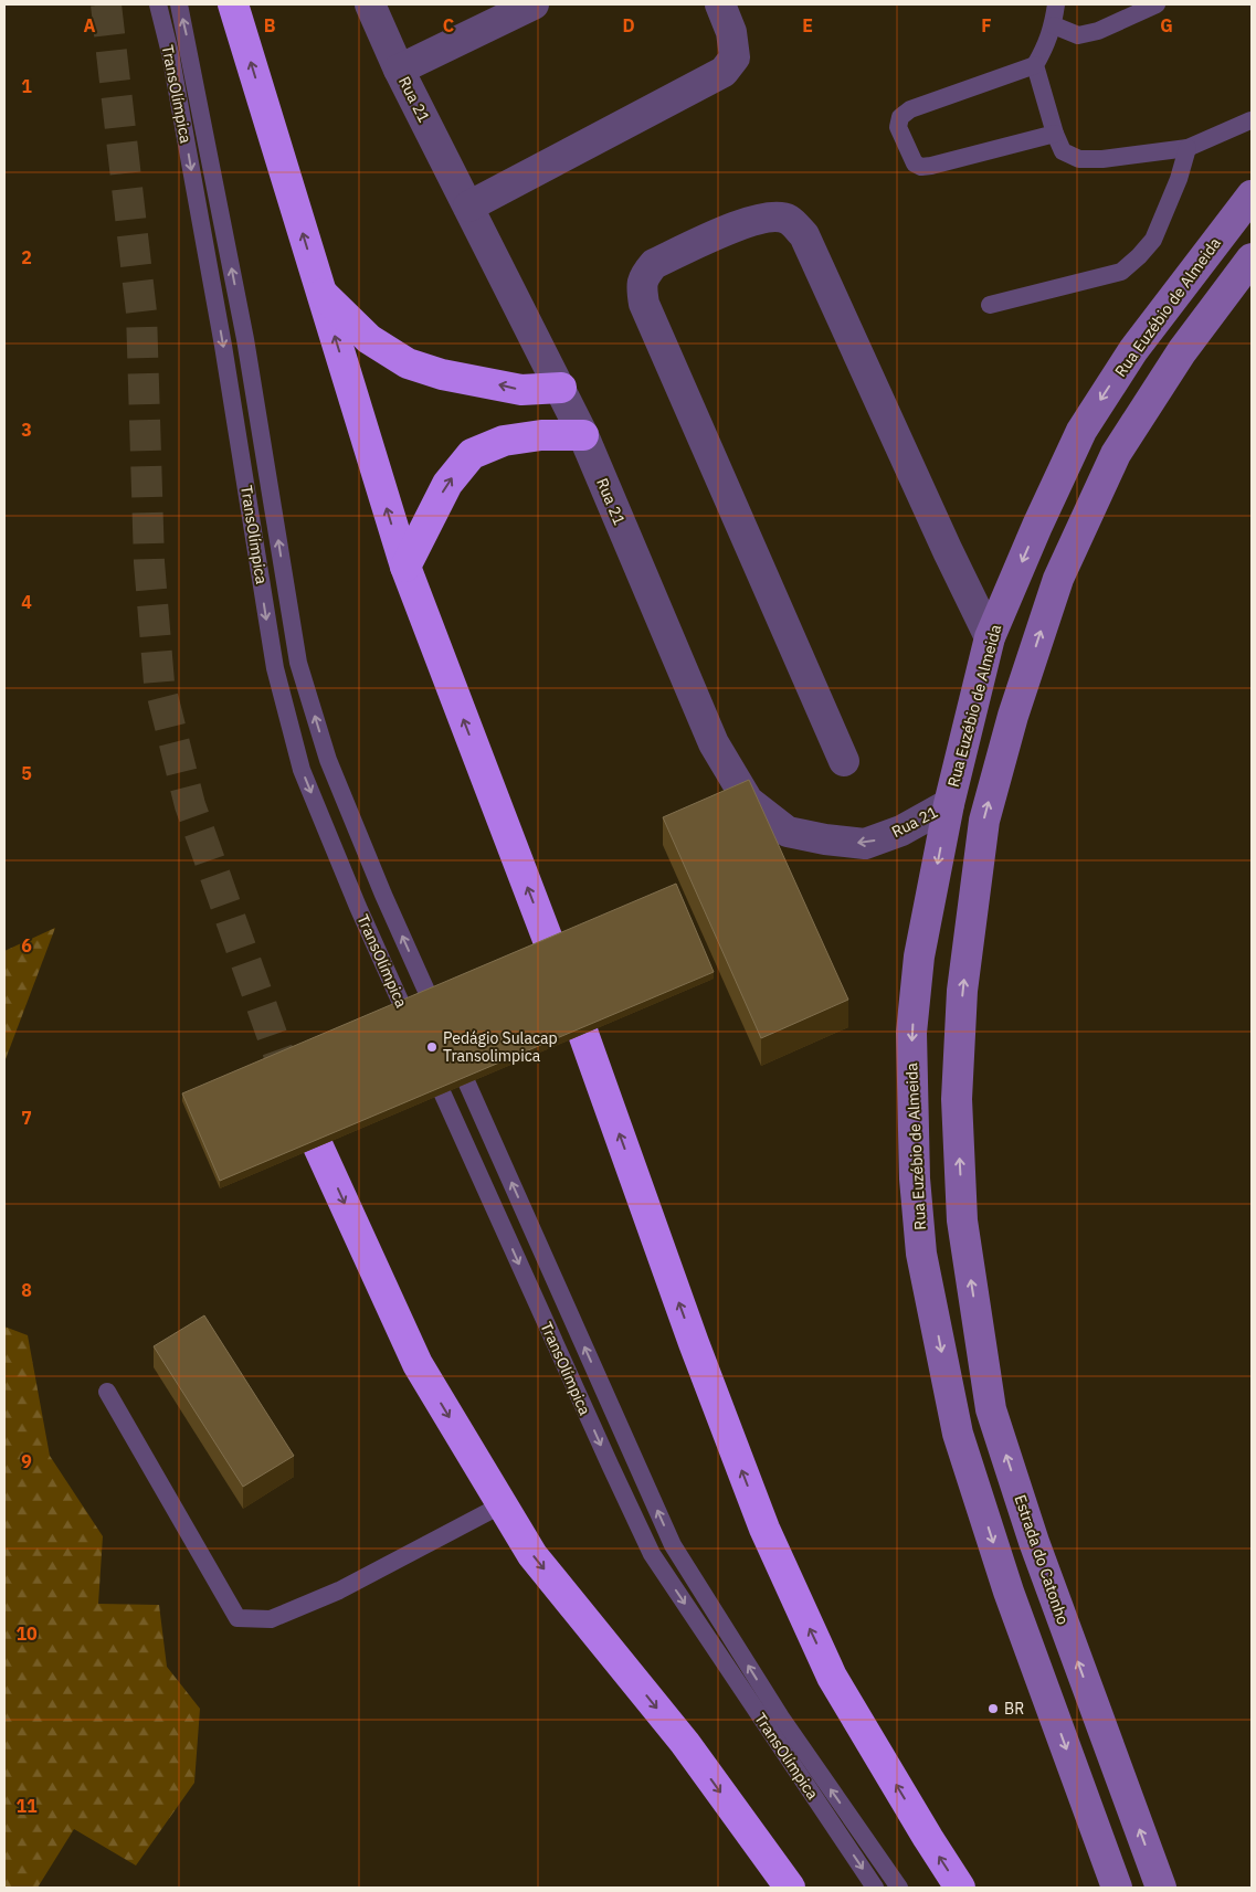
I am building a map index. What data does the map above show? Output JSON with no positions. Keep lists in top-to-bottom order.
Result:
{
  "streets": {
    "main road": ["Rua Euzébio de Almeida", "Estrada do Catonho"],
    "street": ["Rua 21"],
    "lane": ["TransOlímpica"]
  },
  "crossings": [
    ["Rua 21", "Rua Euzébio de Almeida"]
  ],
  "one_way": ["Rua 21", "Rua Euzébio de Almeida", "Estrada do Catonho"],
  "places": ["Pedágio Sulacap Transolimpica", "BR"],
  "grid": {
    "columns": [
      "A",
      "B",
      "C",
      "D",
      "E",
      "F",
      "G"
    ],
    "rows": [
      "1",
      "2",
      "3",
      "4",
      "5",
      "6",
      "7",
      "8",
      "9",
      "10",
      "11"
    ]
  }
}
